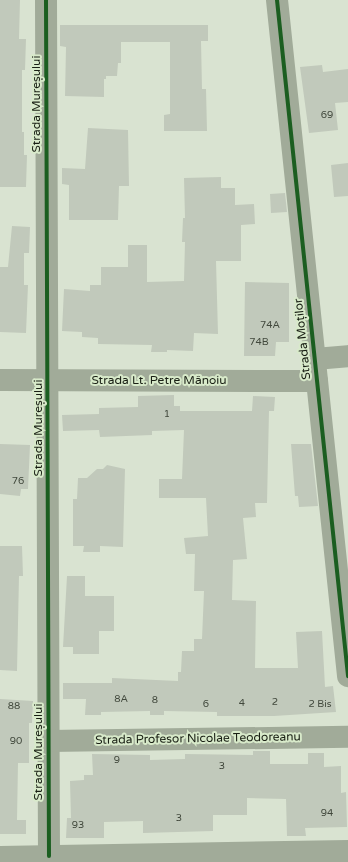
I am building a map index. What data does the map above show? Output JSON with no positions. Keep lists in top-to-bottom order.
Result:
{
  "streets": {
    "street": [
      "Strada Mureșului",
      "Strada Moților",
      "Strada Lt. Petre Mănoiu",
      "Strada Profesor Nicolae Teodoreanu"
    ]
  },
  "crossings": [
    ["Strada Mureșului", "Strada Lt. Petre Mănoiu"],
    ["Strada Mureșului", "Strada Profesor Nicolae Teodoreanu"],
    ["Strada Moților", "Strada Lt. Petre Mănoiu"]
  ],
  "house_numbers": [
    "69",
    "74A",
    "74B",
    "1",
    "76",
    "8A",
    "8",
    "2",
    "4",
    "6",
    "2 Bis",
    "88",
    "90",
    "9",
    "3",
    "94",
    "3",
    "93"
  ]
}
